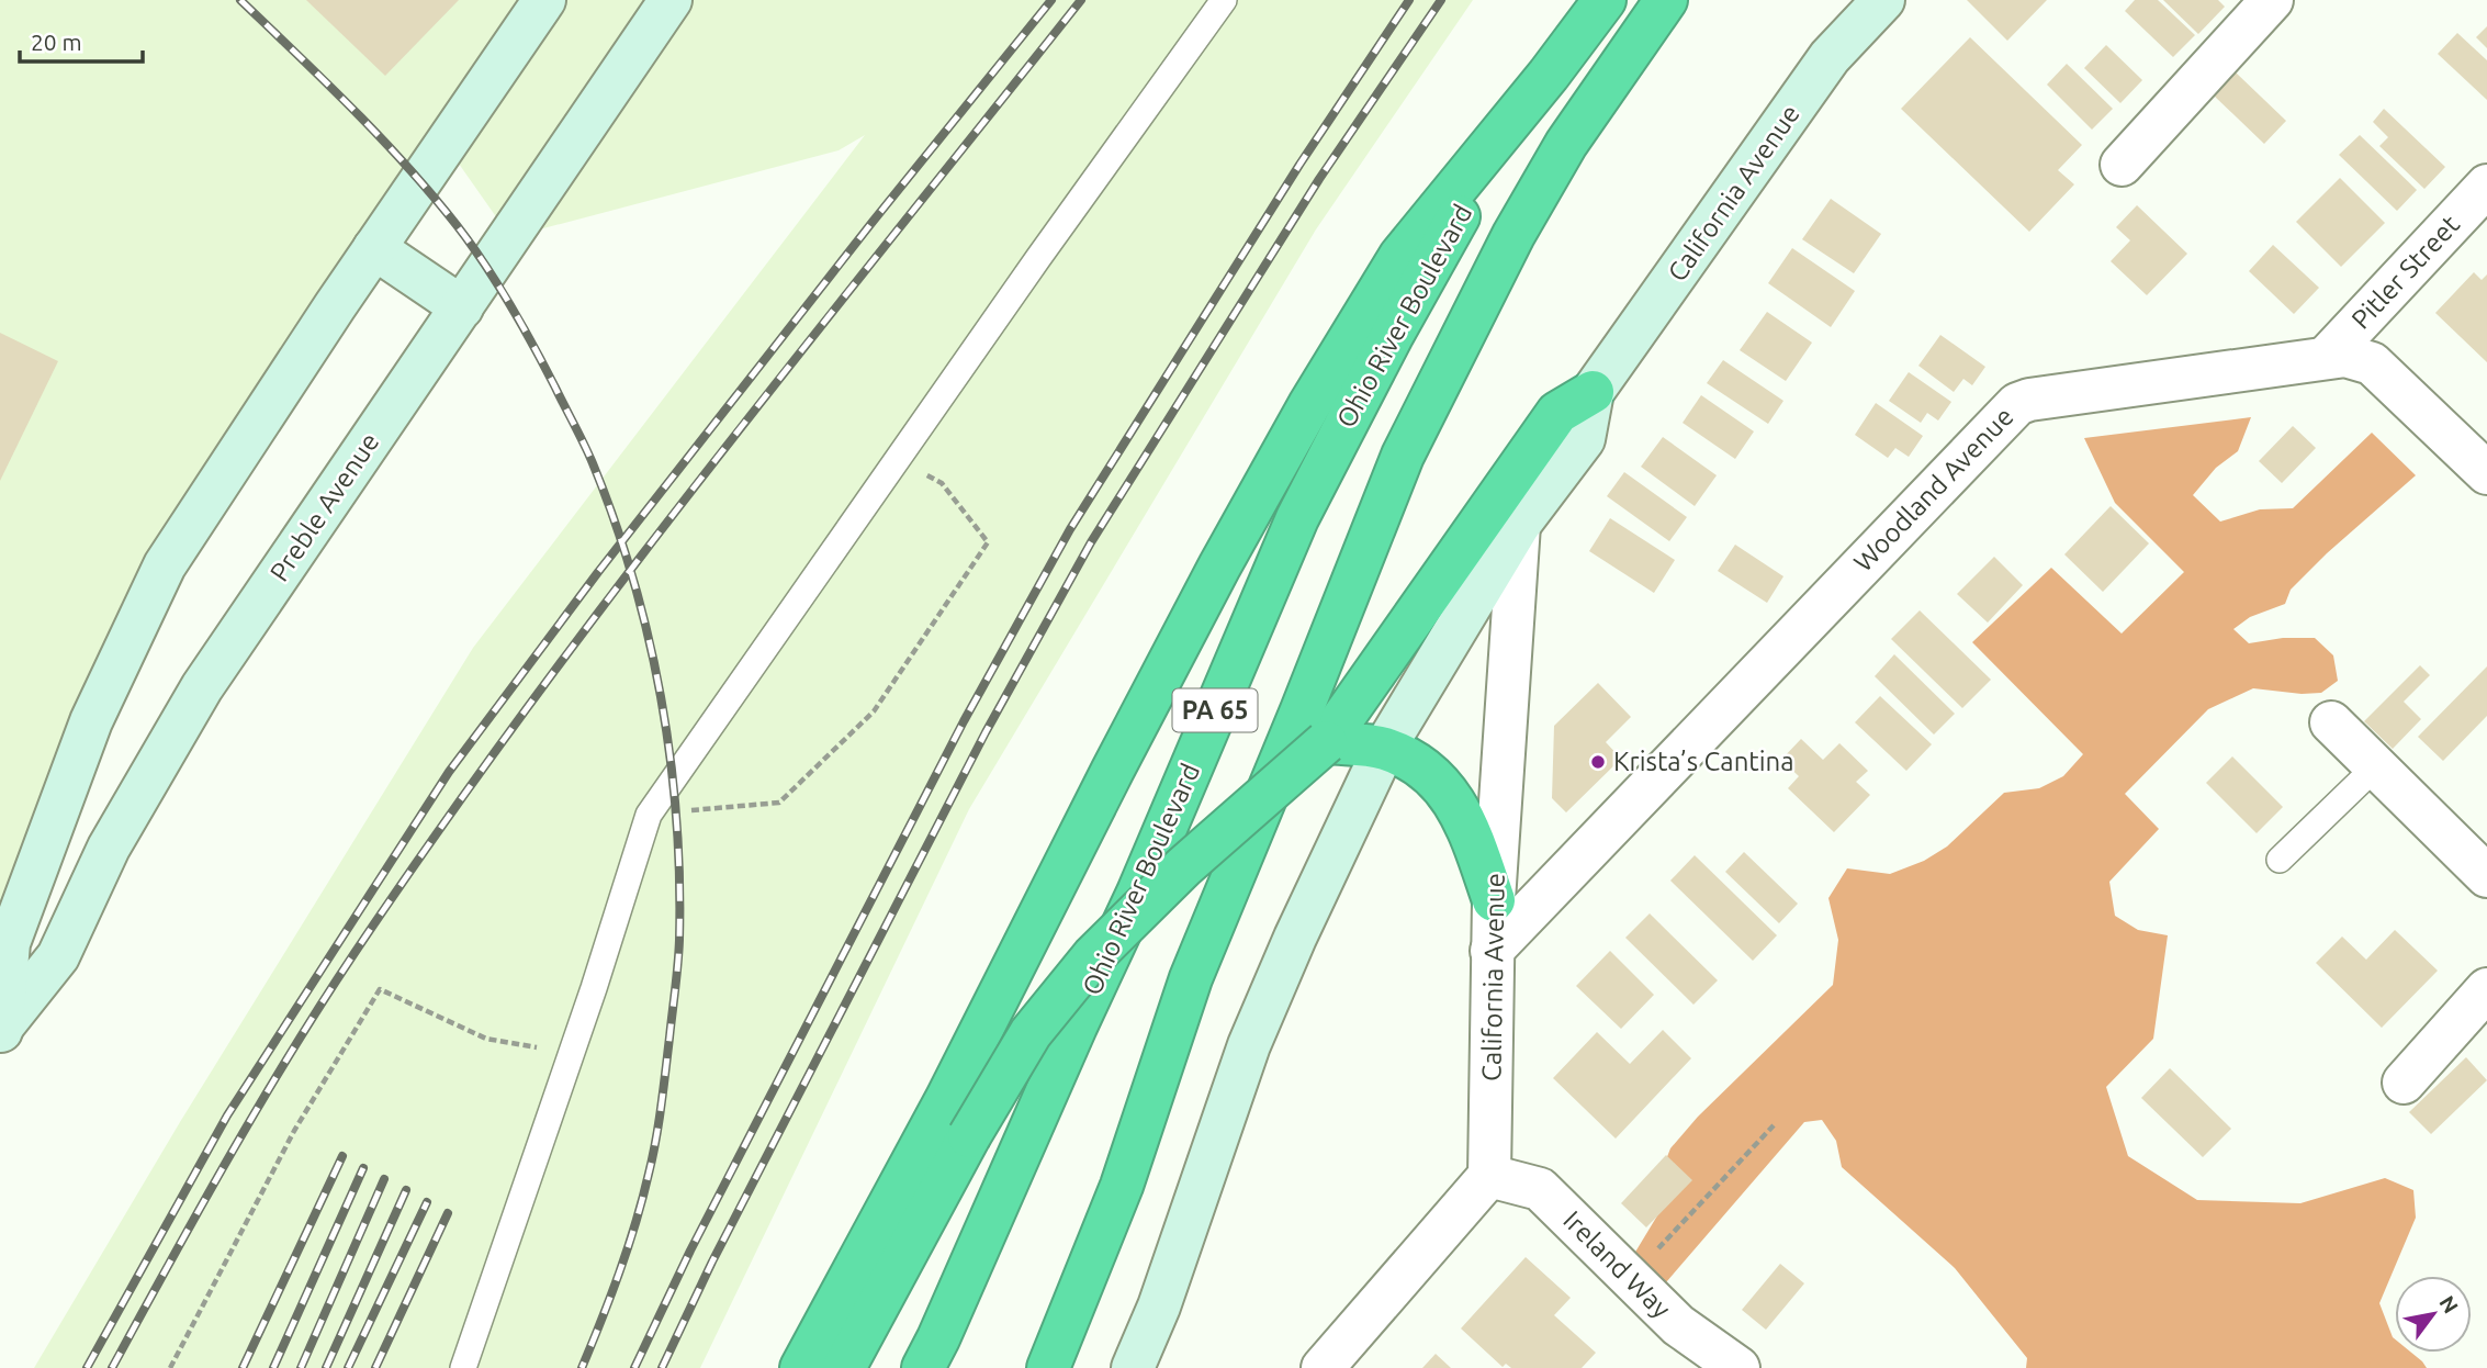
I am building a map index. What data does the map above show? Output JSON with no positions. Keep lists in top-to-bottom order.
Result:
{
  "streets": {
    "highway": ["Ohio River Boulevard", "PA 65"],
    "street": [
      "California Avenue",
      "Pitler Street",
      "Woodland Avenue",
      "Preble Avenue",
      "Ireland Way"
    ]
  },
  "crossings": [
    ["California Avenue", "Woodland Avenue"],
    ["California Avenue", "Ireland Way"],
    ["Pitler Street", "Woodland Avenue"],
    ["Ohio River Boulevard", "PA 65"]
  ],
  "places": ["Krista’s Cantina"],
  "scale_bar": "20 m",
  "north": "top right"
}
